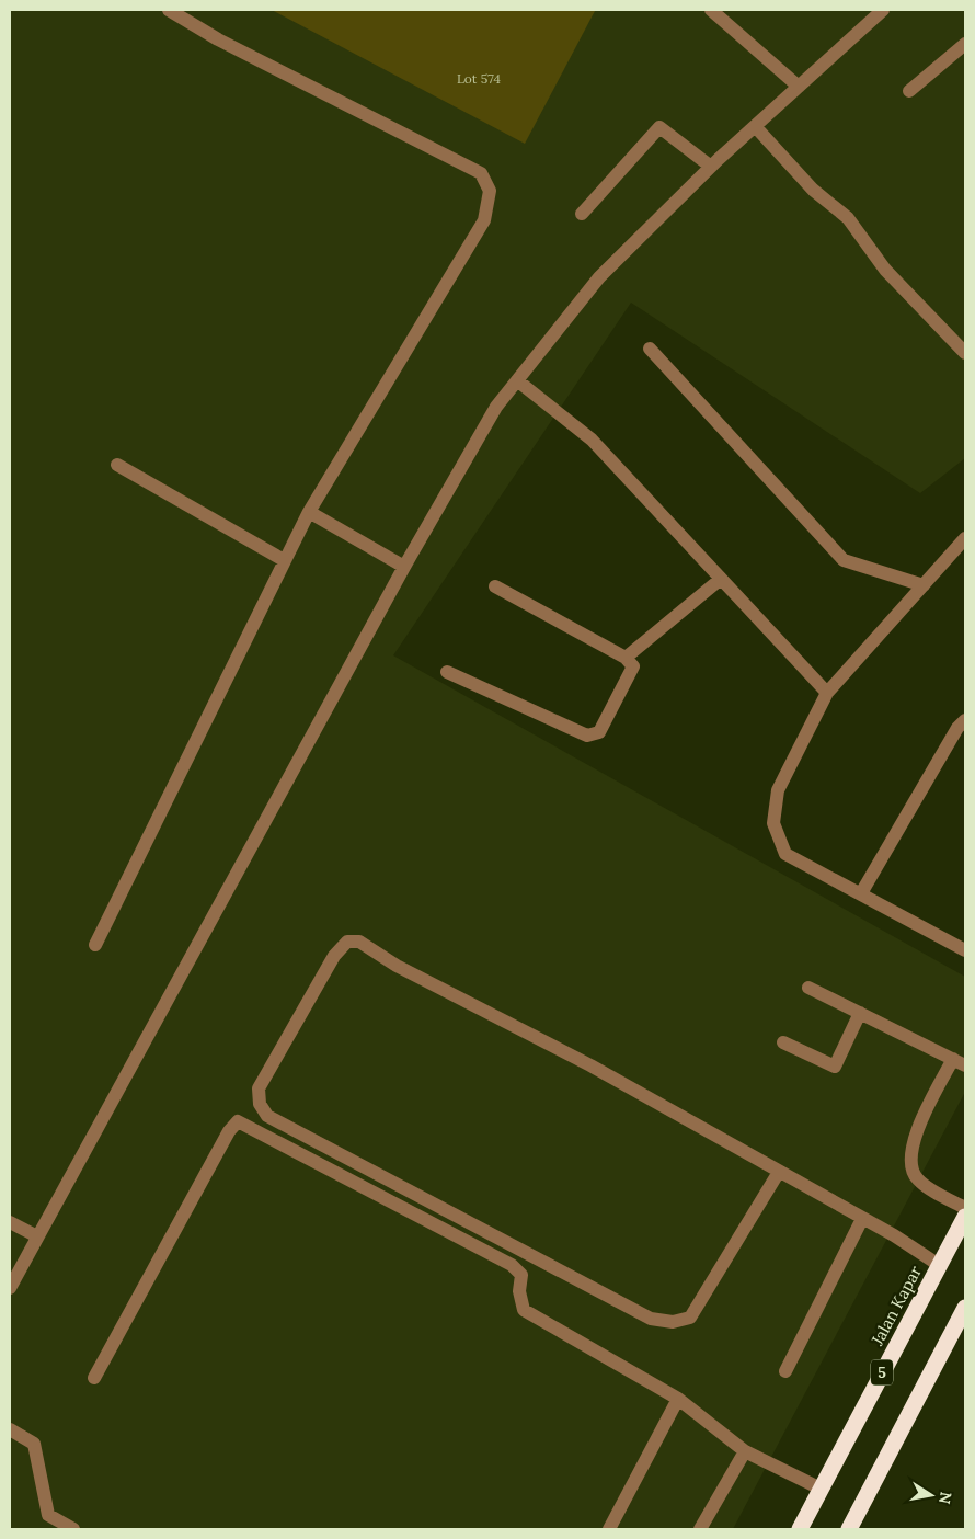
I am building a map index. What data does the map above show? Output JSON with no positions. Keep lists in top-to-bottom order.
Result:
{
  "streets": {
    "highway": ["Jalan Kapar", "5"]
  },
  "house_numbers": ["Lot 574"],
  "north": "right"
}
